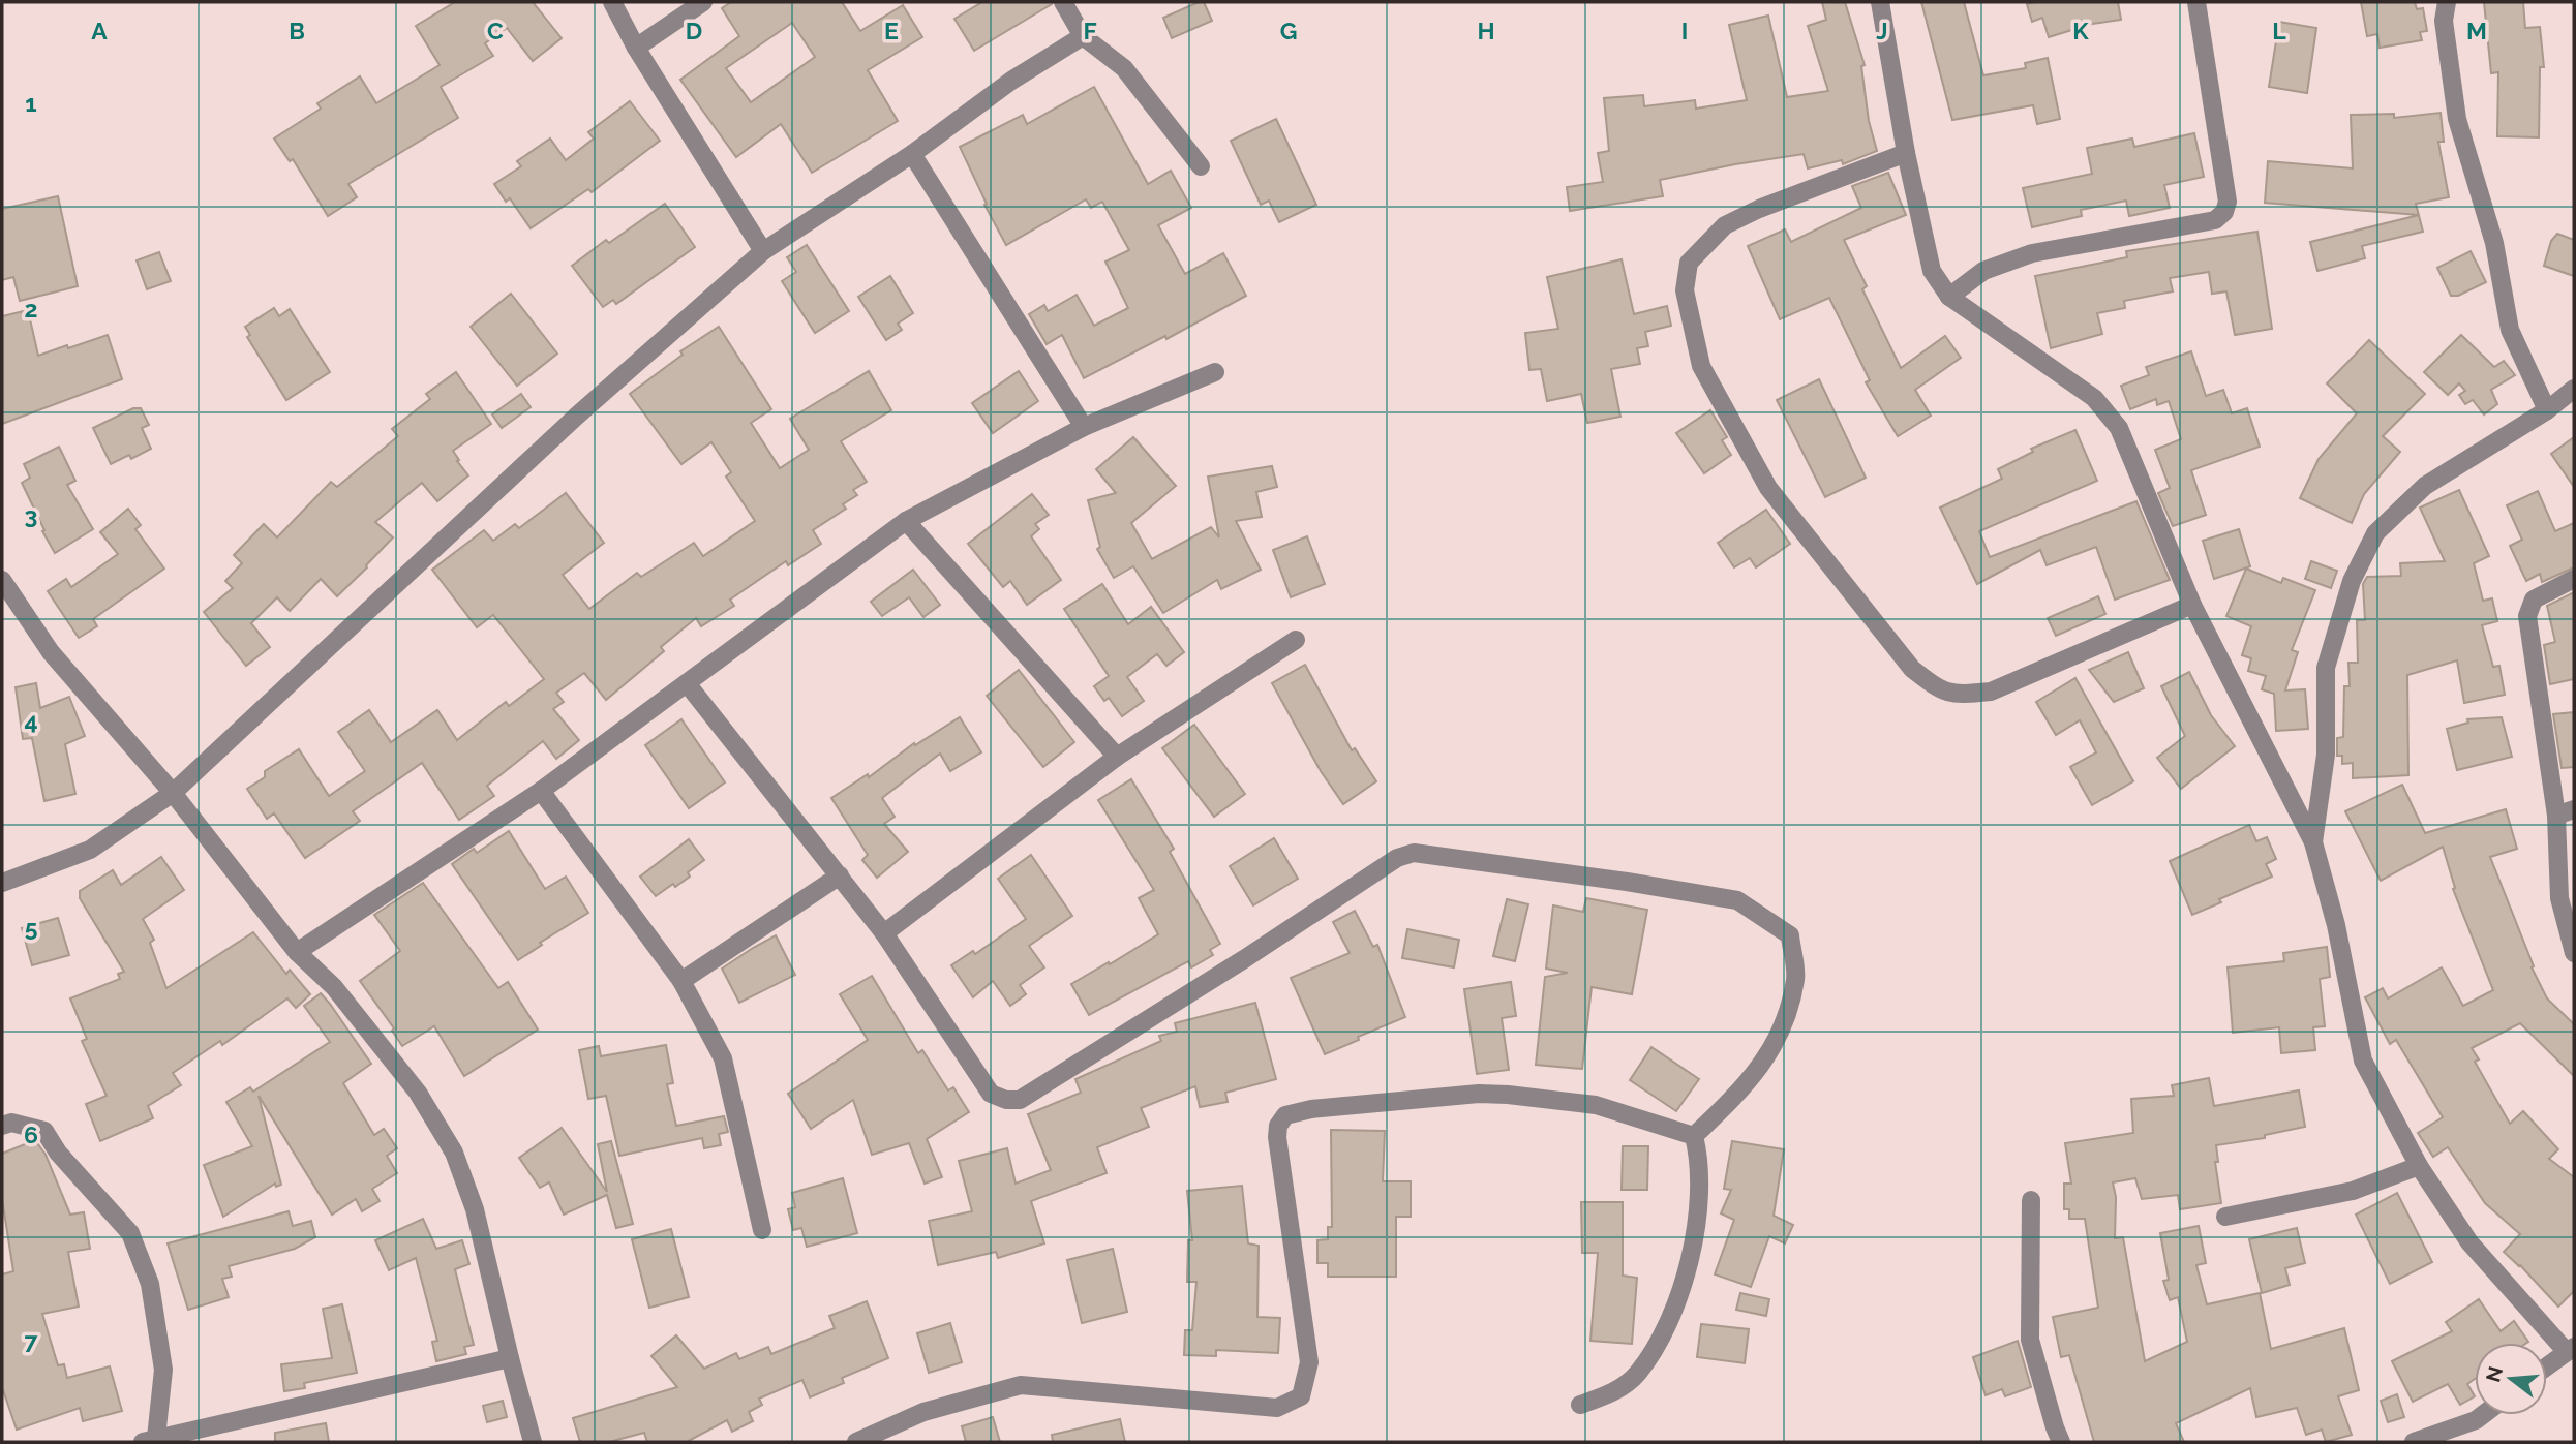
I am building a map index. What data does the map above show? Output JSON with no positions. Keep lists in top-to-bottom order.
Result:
{
  "north": "left",
  "grid": {
    "columns": [
      "A",
      "B",
      "C",
      "D",
      "E",
      "F",
      "G",
      "H",
      "I",
      "J",
      "K",
      "L",
      "M"
    ],
    "rows": [
      "1",
      "2",
      "3",
      "4",
      "5",
      "6",
      "7"
    ]
  }
}
